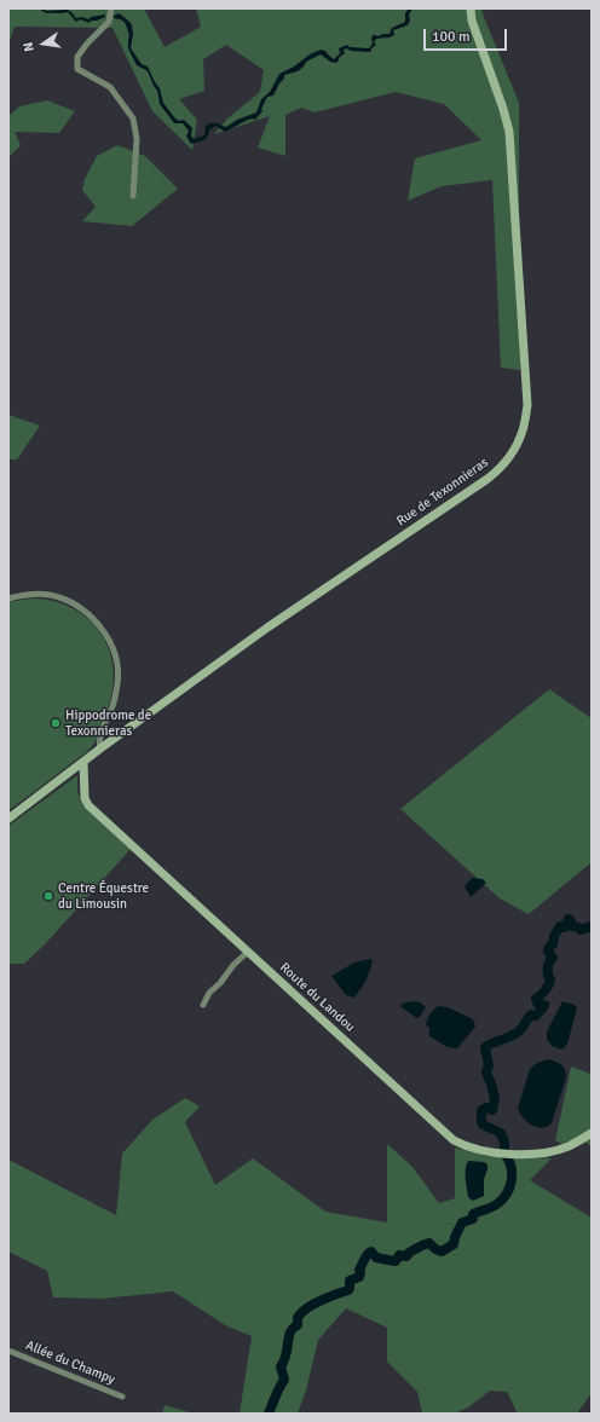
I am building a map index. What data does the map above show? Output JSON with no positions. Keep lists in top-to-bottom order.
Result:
{
  "streets": {
    "main road": ["Rue de Texonnieras", "Route du Landou"],
    "street": ["Allée du Champy"]
  },
  "crossings": [
    ["Rue de Texonnieras", "Route du Landou"]
  ],
  "places": ["Hippodrome de Texonnieras", "Centre Équestre du Limousin"],
  "scale_bar": "100 m",
  "north": "left"
}
